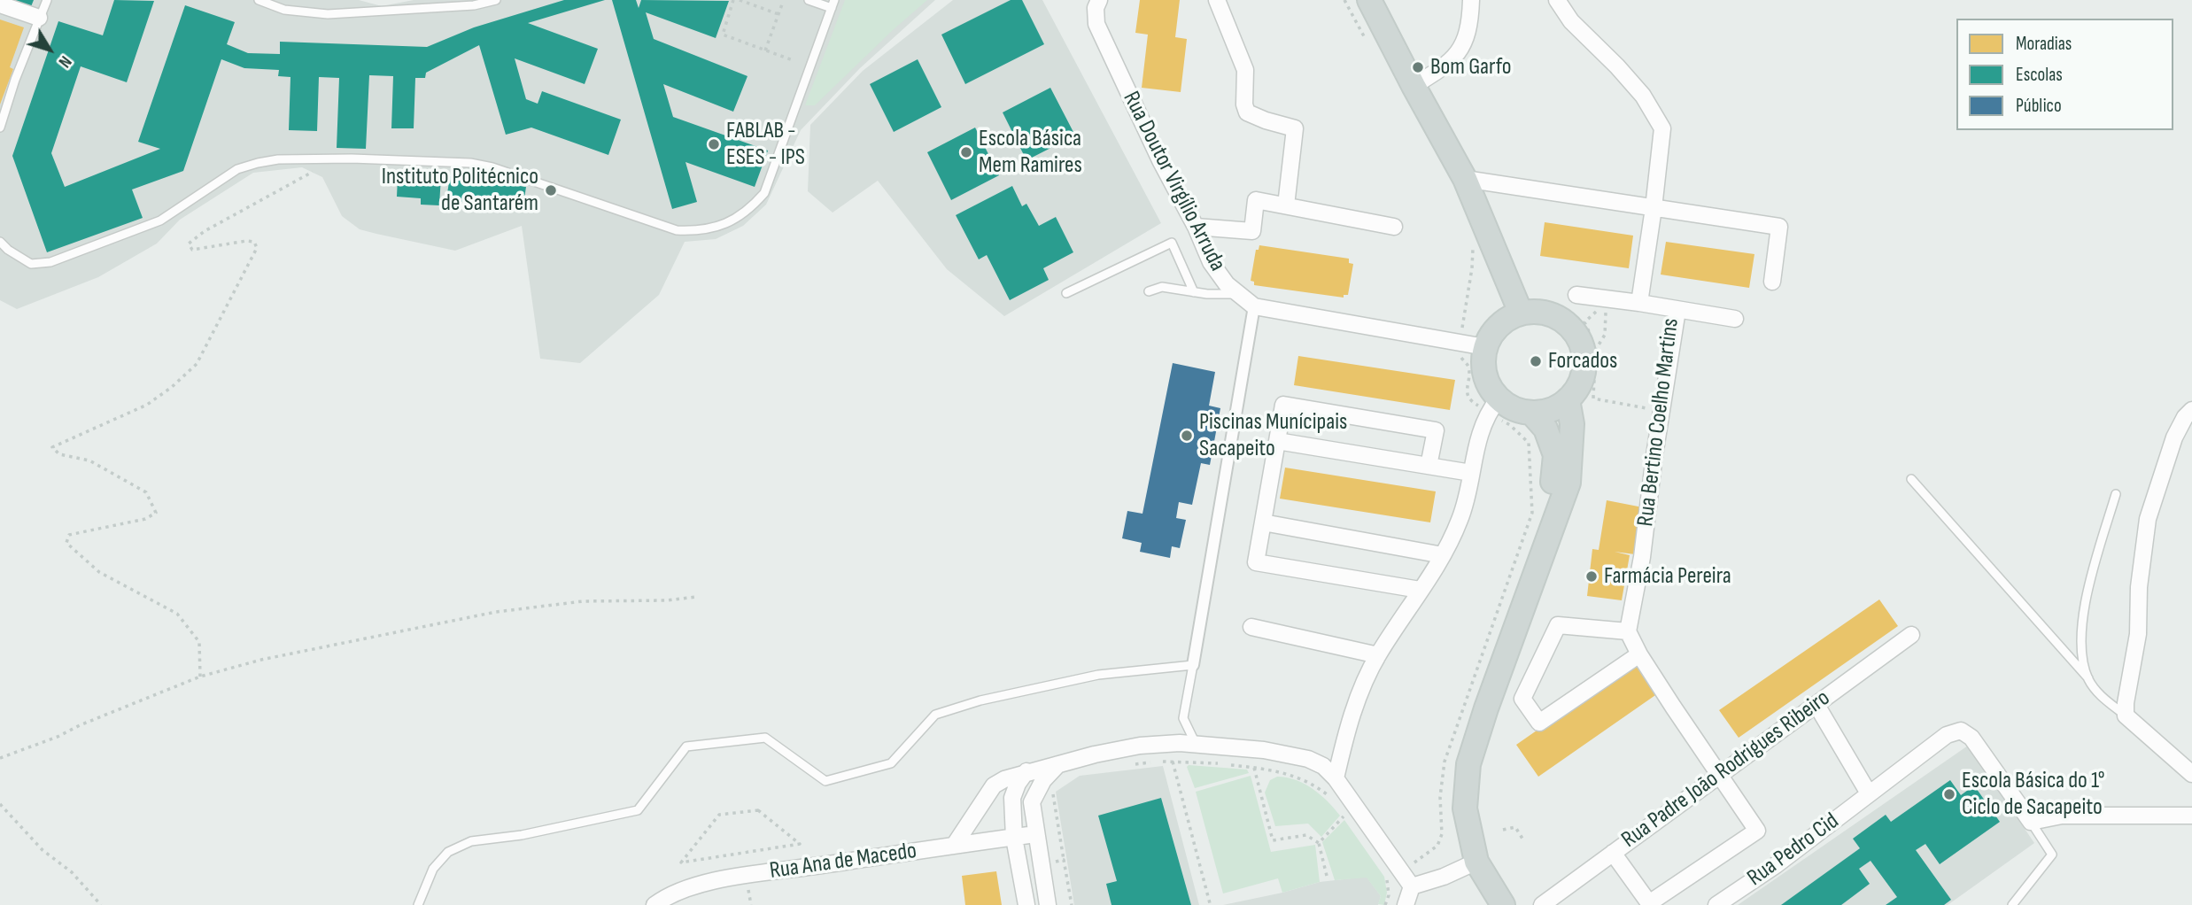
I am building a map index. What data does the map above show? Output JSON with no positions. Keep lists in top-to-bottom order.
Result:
{
  "streets": {
    "street": [
      "Rua Doutor Virgílio Arruda",
      "Rua Bertino Coelho Martins",
      "Rua Padre João Rodrigues Ribeiro",
      "Rua Pedro Cid",
      "Rua Ana de Macedo"
    ]
  },
  "places": [
    "Bom Garfo",
    "FABLAB - ESES - IPS",
    "Escola Básica Mem Ramires",
    "Instituto Politécnico de Santarém",
    "Forcados",
    "Piscinas Munícipais Sacapeito",
    "Farmácia Pereira",
    "Escola Básica do 1° Ciclo de Sacapeito"
  ],
  "legend": ["Moradias", "Escolas", "Público"],
  "north": "bottom right"
}
